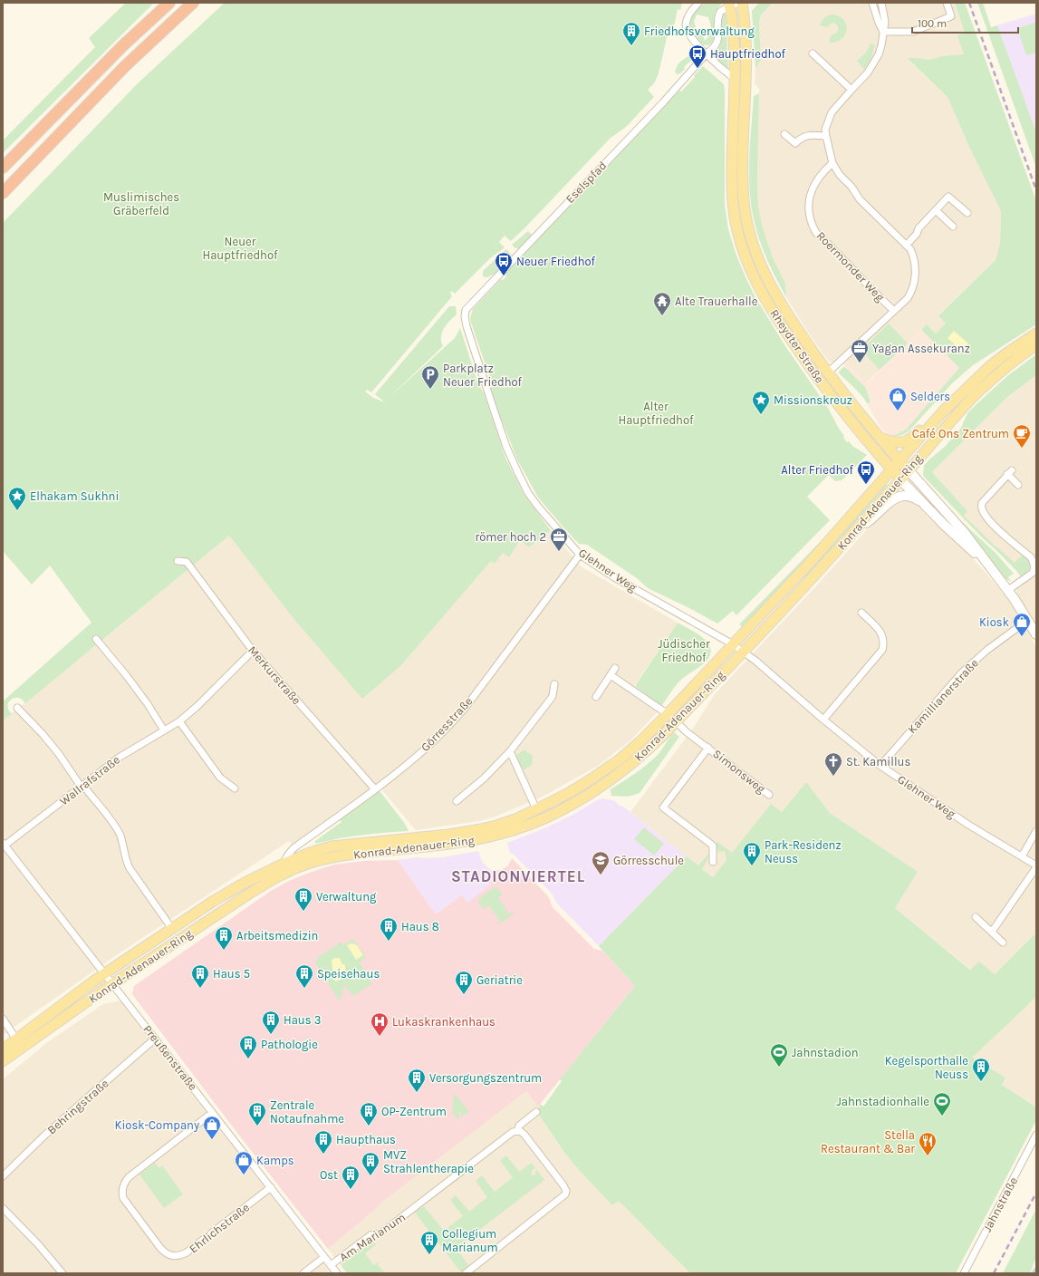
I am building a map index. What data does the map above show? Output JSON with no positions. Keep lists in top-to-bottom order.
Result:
{
  "streets": {
    "main road": ["Rheydter Straße", "Konrad-Adenauer-Ring"],
    "street": [
      "Eselspfad",
      "Roermonder Weg",
      "Glehner Weg",
      "Merkurstraße",
      "Kamillianerstraße",
      "Görresstraße",
      "Simonsweg",
      "Wallrafstraße",
      "Preußenstraße",
      "Behringstraße",
      "Jahnstraße",
      "Ehrlichstraße",
      "Am Marianum"
    ]
  },
  "crossings": [
    ["Eselspfad", "Rheydter Straße"],
    ["Eselspfad", "Glehner Weg"],
    ["Rheydter Straße", "Konrad-Adenauer-Ring"],
    ["Rheydter Straße", "Kamillianerstraße"],
    ["Konrad-Adenauer-Ring", "Glehner Weg"],
    ["Konrad-Adenauer-Ring", "Görresstraße"],
    ["Konrad-Adenauer-Ring", "Simonsweg"],
    ["Konrad-Adenauer-Ring", "Preußenstraße"],
    ["Glehner Weg", "Kamillianerstraße"],
    ["Glehner Weg", "Görresstraße"],
    ["Merkurstraße", "Görresstraße"],
    ["Merkurstraße", "Wallrafstraße"],
    ["Wallrafstraße", "Preußenstraße"],
    ["Preußenstraße", "Behringstraße"],
    ["Preußenstraße", "Ehrlichstraße"],
    ["Preußenstraße", "Am Marianum"]
  ],
  "districts": ["STADIONVIERTEL"],
  "parks": [
    "Muslimisches Gräberfeld",
    "Neuer Hauptfriedhof",
    "Alter Hauptfriedhof",
    "Jüdischer Friedhof"
  ],
  "places": {
    "building": [
      "Friedhofsverwaltung",
      "Park-Residenz Neuss",
      "Verwaltung",
      "Haus 8",
      "Arbeitsmedizin",
      "Haus 5",
      "Speisehaus",
      "Geriatrie",
      "Haus 3",
      "Pathologie",
      "Kegelsporthalle Neuss",
      "Versorgungszentrum",
      "Zentrale Notaufnahme",
      "OP-Zentrum",
      "Haupthaus",
      "MVZ Strahlentherapie",
      "Ost",
      "Collegium Marianum"
    ],
    "bus stop": ["Hauptfriedhof", "Neuer Friedhof", "Alter Friedhof"],
    "temple": ["Alte Trauerhalle"],
    "office": ["Yagan Assekuranz", "römer hoch 2"],
    "parking": ["Parkplatz Neuer Friedhof"],
    "shop": [
      "Selders",
      "Kiosk",
      "Kiosk-Company",
      "Kamps"
    ],
    "place": ["Missionskreuz", "Elhakam Sukhni"],
    "cafe": ["Café Ons Zentrum"],
    "church": ["St. Kamillus"],
    "school or university": ["Görresschule"],
    "hospital": ["Lukaskrankenhaus"],
    "sports": ["Jahnstadion", "Jahnstadionhalle"],
    "restaurant": ["Stella Restaurant & Bar"]
  },
  "scale_bar": "100 m"
}
